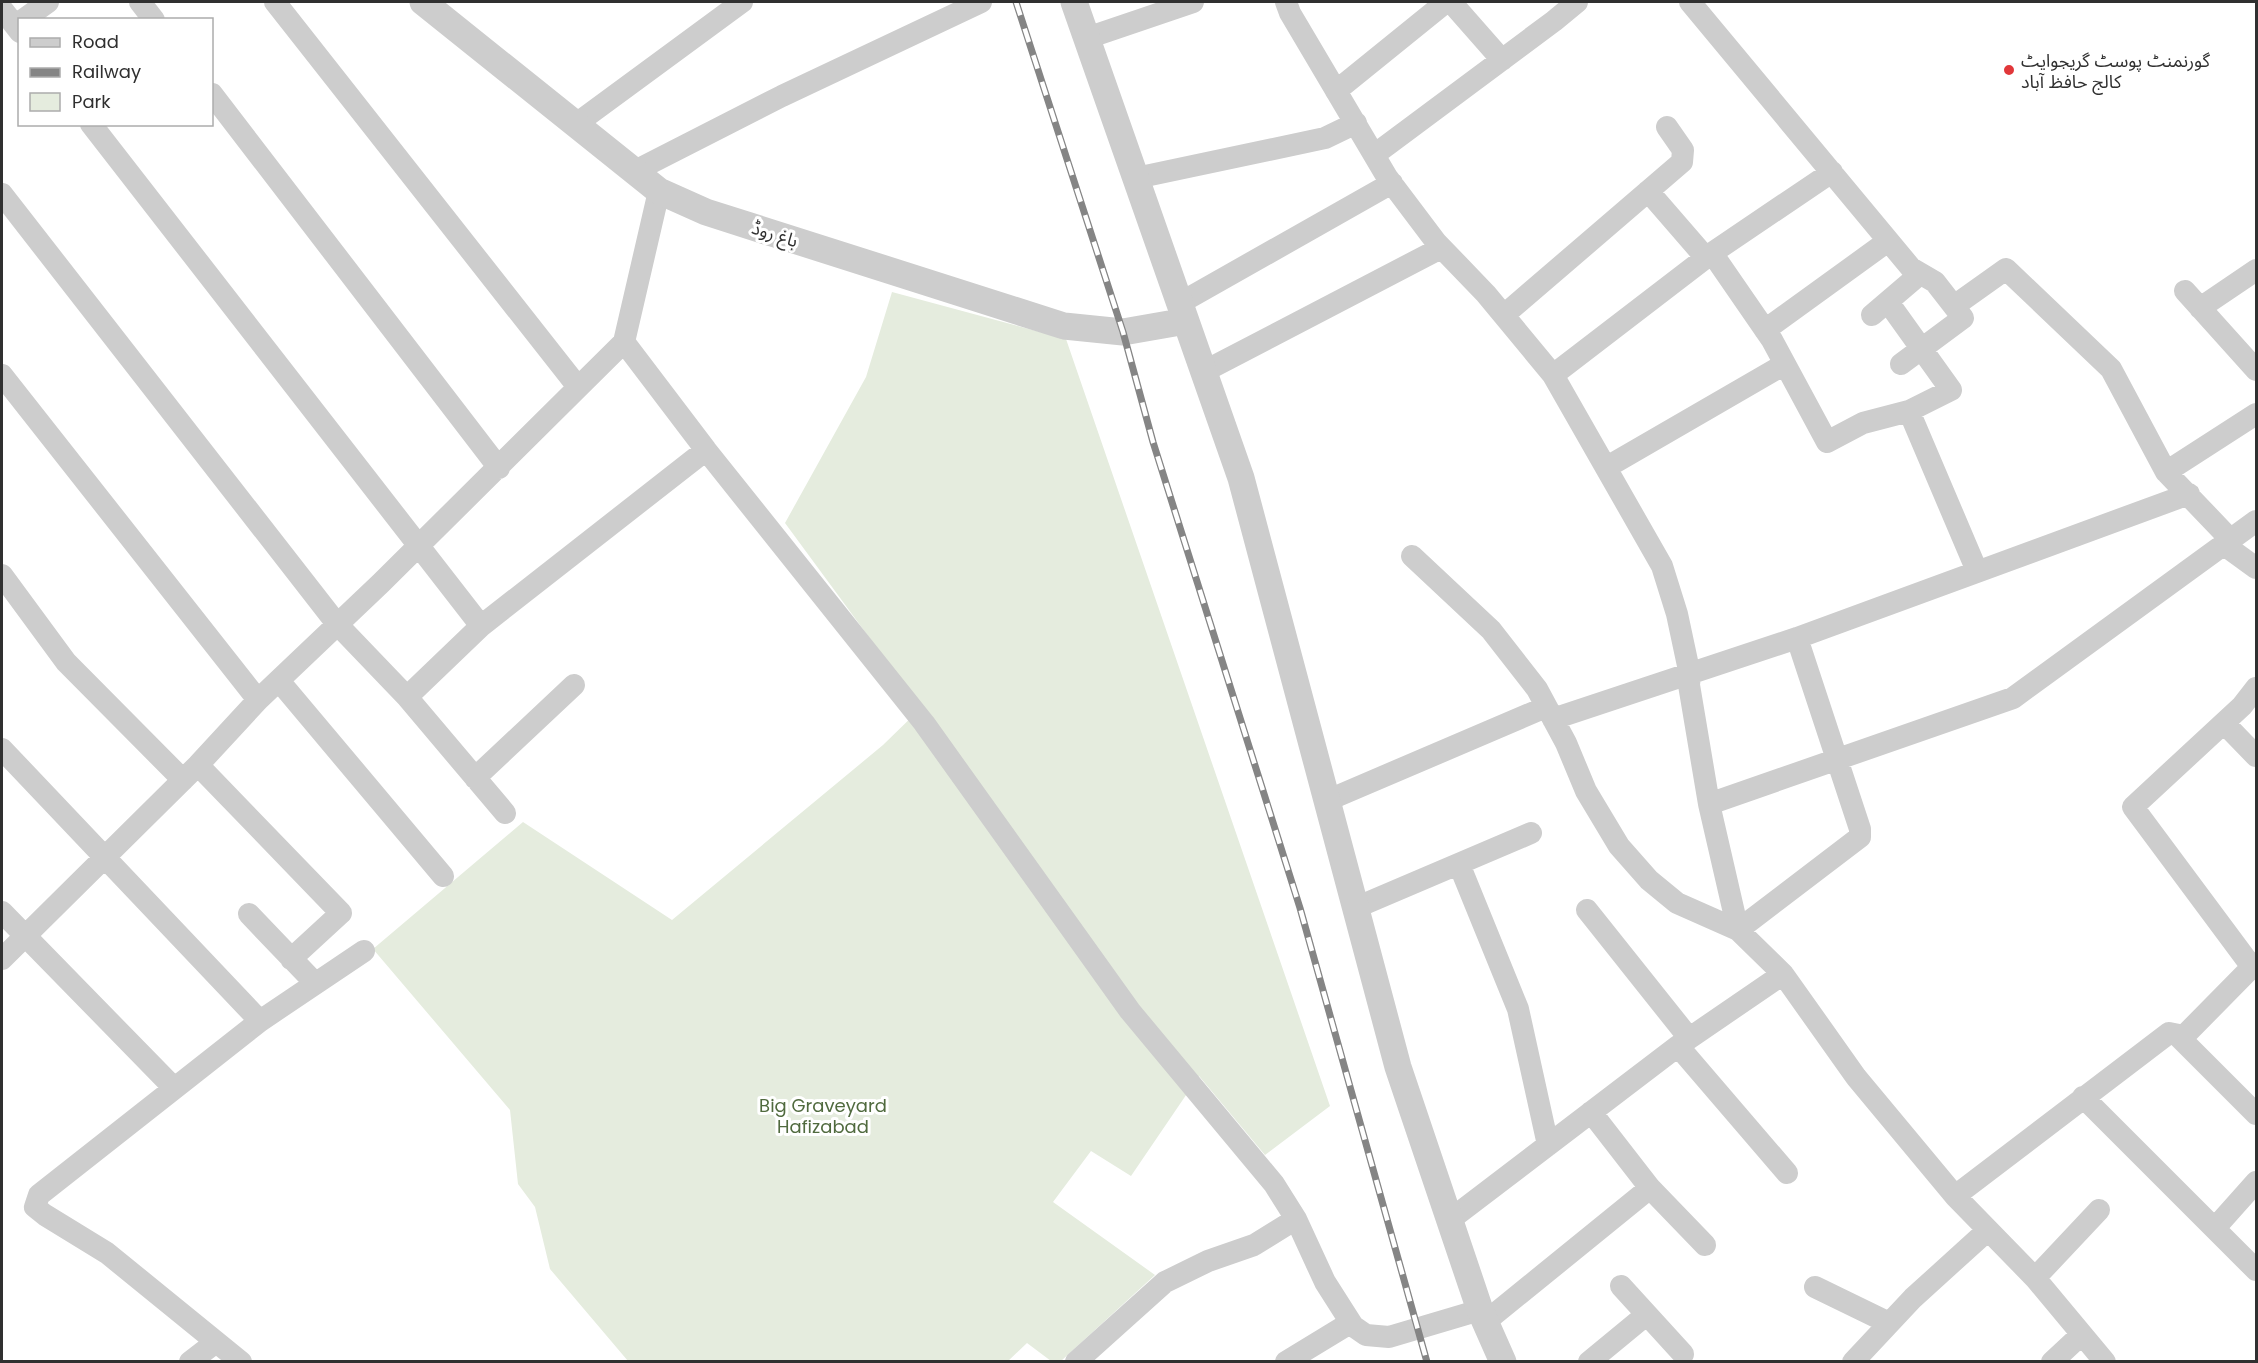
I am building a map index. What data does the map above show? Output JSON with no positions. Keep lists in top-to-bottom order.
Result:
{
  "streets": {
    "street": ["باغ روڈ"]
  },
  "parks": ["Big Graveyard Hafizabad"],
  "places": ["گورنمنٹ پوسٹ گریجوایٹ کالج حافظ آباد"],
  "legend": ["Road", "Railway", "Park"]
}
